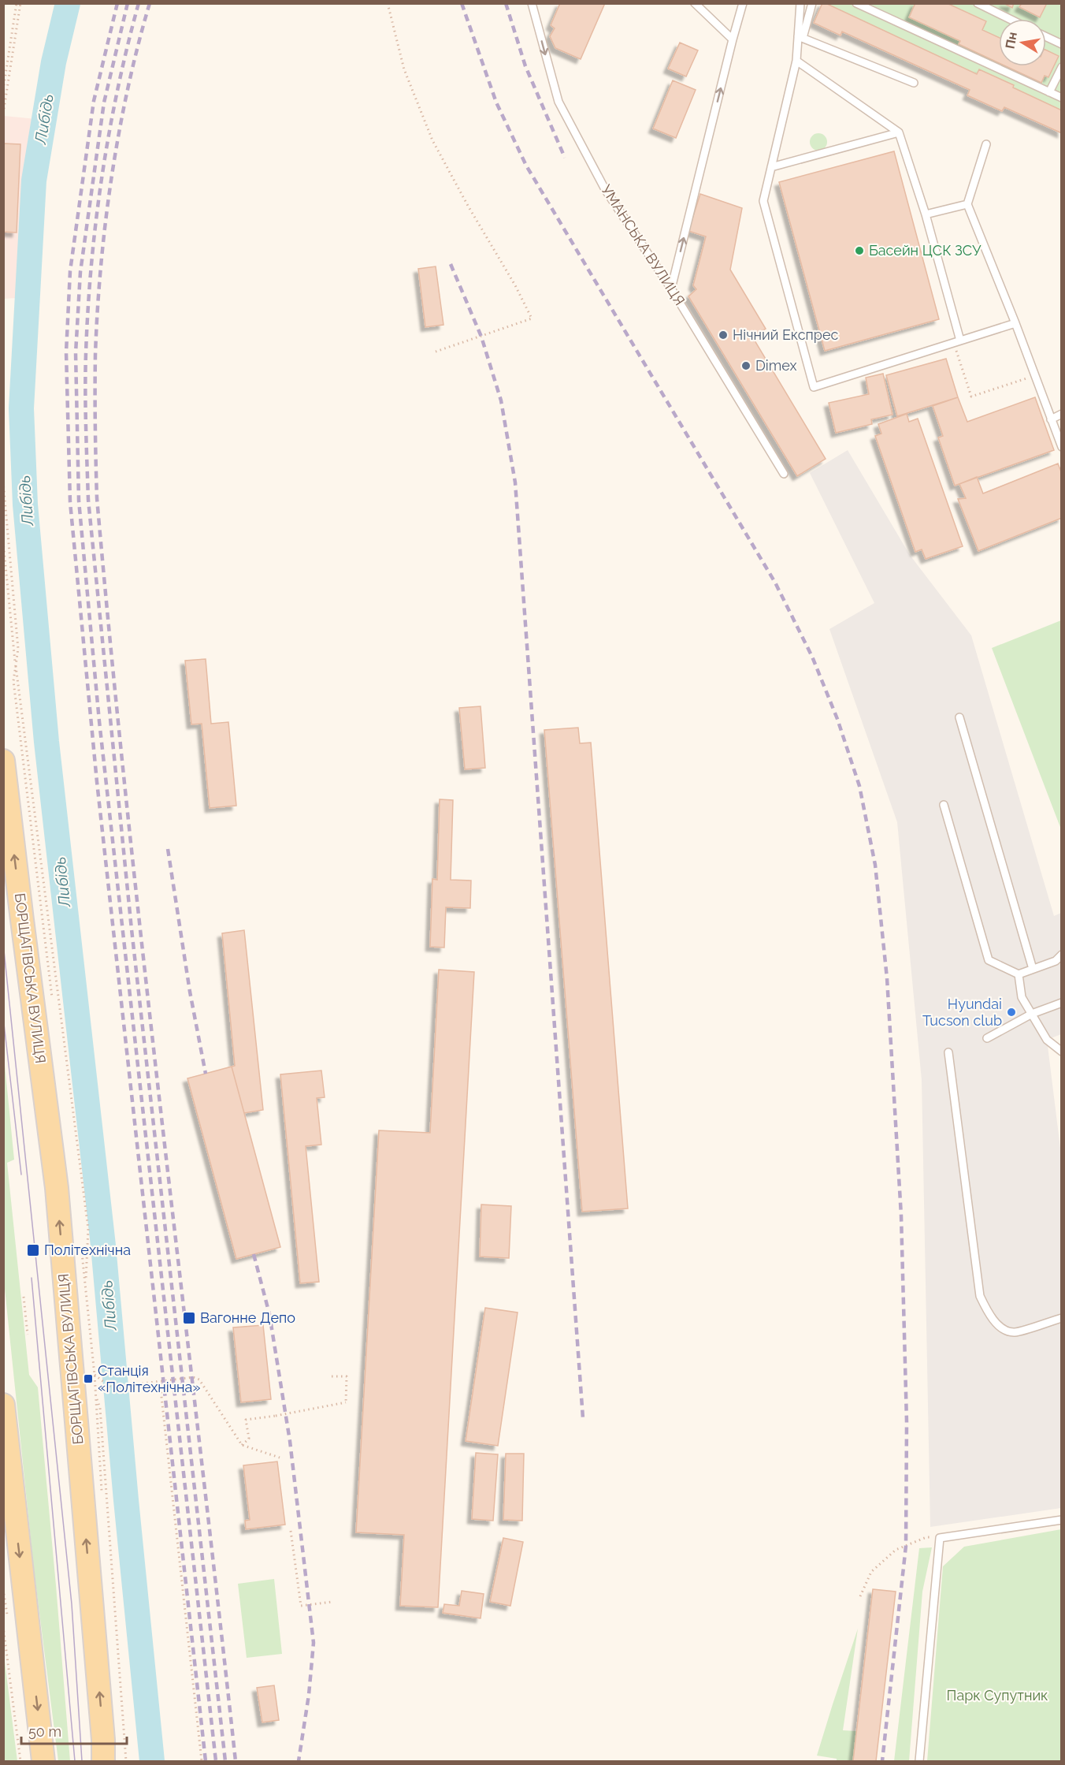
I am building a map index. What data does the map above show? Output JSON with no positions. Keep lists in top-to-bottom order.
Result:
{
  "streets": {
    "main road": ["БОРЩАГІВСЬКА ВУЛИЦЯ"],
    "lane": ["УМАНСЬКА ВУЛИЦЯ"]
  },
  "one_way": ["УМАНСЬКА ВУЛИЦЯ"],
  "water": ["Либідь"],
  "parks": ["Парк Супутник"],
  "places": {
    "other": [
      "Басейн ЦСК ЗСУ",
      "Нічний Експрес",
      "Dimex",
      "Hyundai Tucson club"
    ],
    "transit": ["Політехнічна", "Вагонне Депо", "Станція «Політехнічна»"]
  },
  "scale_bar": "50 m",
  "north": "left"
}
